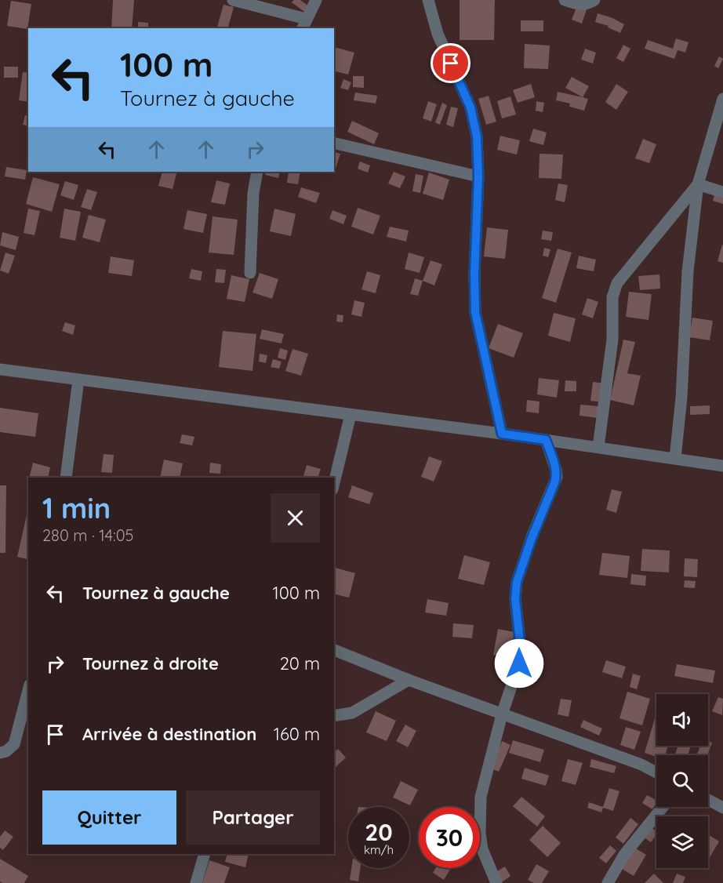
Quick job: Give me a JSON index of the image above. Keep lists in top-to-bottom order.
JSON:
{
  "page": {
    "turn": ["100 m", "Tournez à gauche"],
    "heading": ["1 min", "280 m · 14:05"],
    "list": [
      {
        "name": "Tournez à gauche",
        "value": "100 m"
      },
      {
        "name": "Tournez à droite",
        "value": "20 m"
      },
      {
        "name": "Arrivée à destination",
        "value": "160 m"
      }
    ],
    "buttons": ["Quitter", "Partager"],
    "speed": "20 km/h",
    "limit": "30"
  }
}
